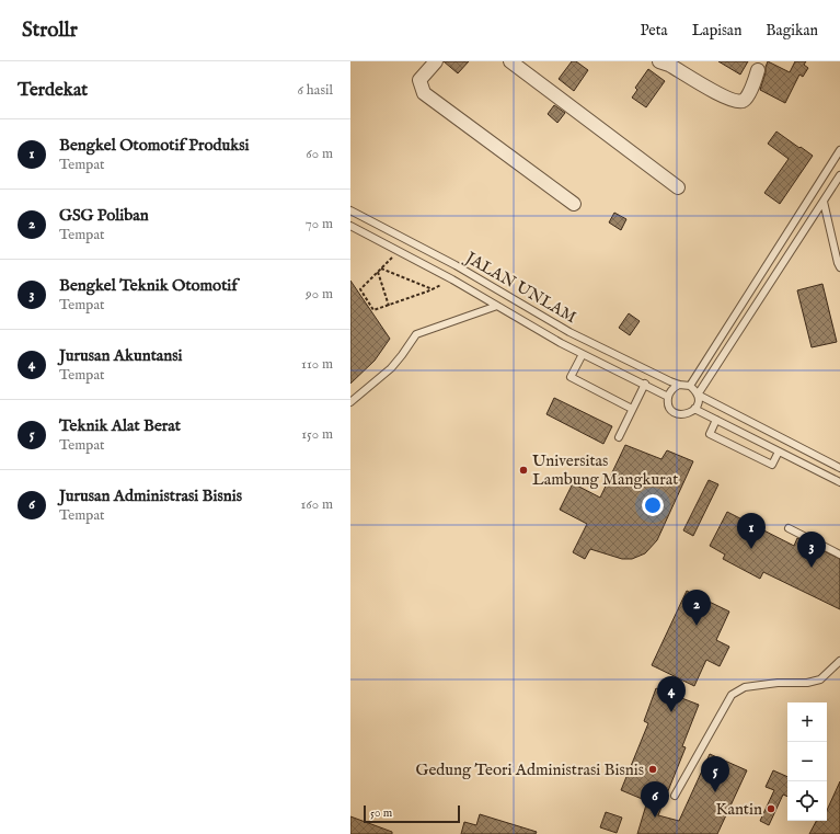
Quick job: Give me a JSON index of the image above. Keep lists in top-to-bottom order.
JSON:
{
  "streets": {
    "lane": ["JALAN UNLAM"]
  },
  "places": ["Universitas Lambung Mangkurat", "Gedung Teori Administrasi Bisnis", "Kantin"],
  "scale_bar": "50 m",
  "page": {
    "header": "Strollr",
    "nav": ["Peta", "Lapisan", "Bagikan"],
    "heading": ["Terdekat", "6 hasil"],
    "list": [
      {
        "mark": "1",
        "name": "Bengkel Otomotif Produksi",
        "note": "Tempat",
        "value": "60 m"
      },
      {
        "mark": "2",
        "name": "GSG Poliban",
        "note": "Tempat",
        "value": "70 m"
      },
      {
        "mark": "3",
        "name": "Bengkel Teknik Otomotif",
        "note": "Tempat",
        "value": "90 m"
      },
      {
        "mark": "4",
        "name": "Jurusan Akuntansi",
        "note": "Tempat",
        "value": "110 m"
      },
      {
        "mark": "5",
        "name": "Teknik Alat Berat",
        "note": "Tempat",
        "value": "150 m"
      },
      {
        "mark": "6",
        "name": "Jurusan Administrasi Bisnis",
        "note": "Tempat",
        "value": "160 m"
      }
    ],
    "pins": [
      "1",
      "3",
      "2",
      "4",
      "5",
      "6"
    ],
    "map_buttons": ["+", "−"],
    "scale": "50 m"
  }
}
